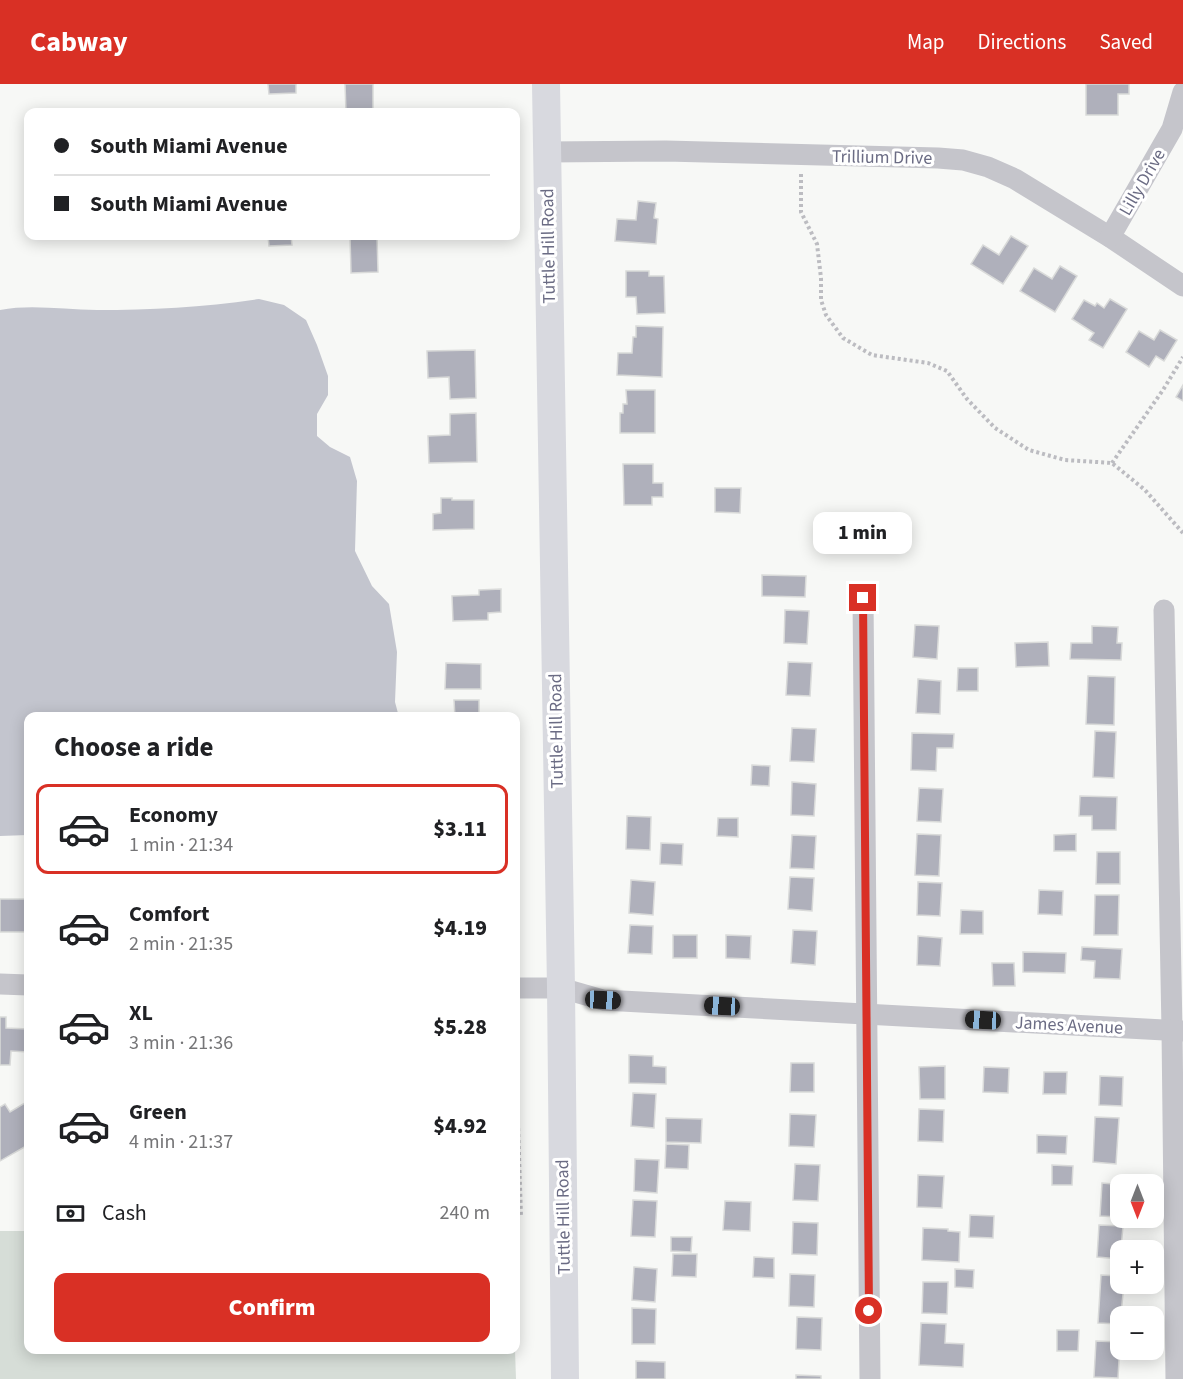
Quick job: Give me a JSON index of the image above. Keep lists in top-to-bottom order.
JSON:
{
  "streets": {
    "main road": ["Tuttle Hill Road"],
    "street": ["Trillium Drive", "Lilly Drive", "James Avenue"]
  },
  "crossings": [
    ["Trillium Drive", "Lilly Drive"],
    ["Trillium Drive", "Tuttle Hill Road"],
    ["Tuttle Hill Road", "James Avenue"]
  ],
  "north": "bottom",
  "page": {
    "header": "Cabway",
    "nav": ["Map", "Directions", "Saved"],
    "banner": ["South Miami Avenue", "South Miami Avenue"],
    "bubble": "1 min",
    "heading": "Choose a ride",
    "list": [
      {
        "name": "Economy",
        "note": "1 min · 21:34",
        "value": "$3.11"
      },
      {
        "name": "Comfort",
        "note": "2 min · 21:35",
        "value": "$4.19"
      },
      {
        "name": "XL",
        "note": "3 min · 21:36",
        "value": "$5.28"
      },
      {
        "name": "Green",
        "note": "4 min · 21:37",
        "value": "$4.92"
      }
    ],
    "map_buttons": ["+", "−"],
    "pay": ["Cash", "240 m"],
    "buttons": "Confirm"
  }
}
